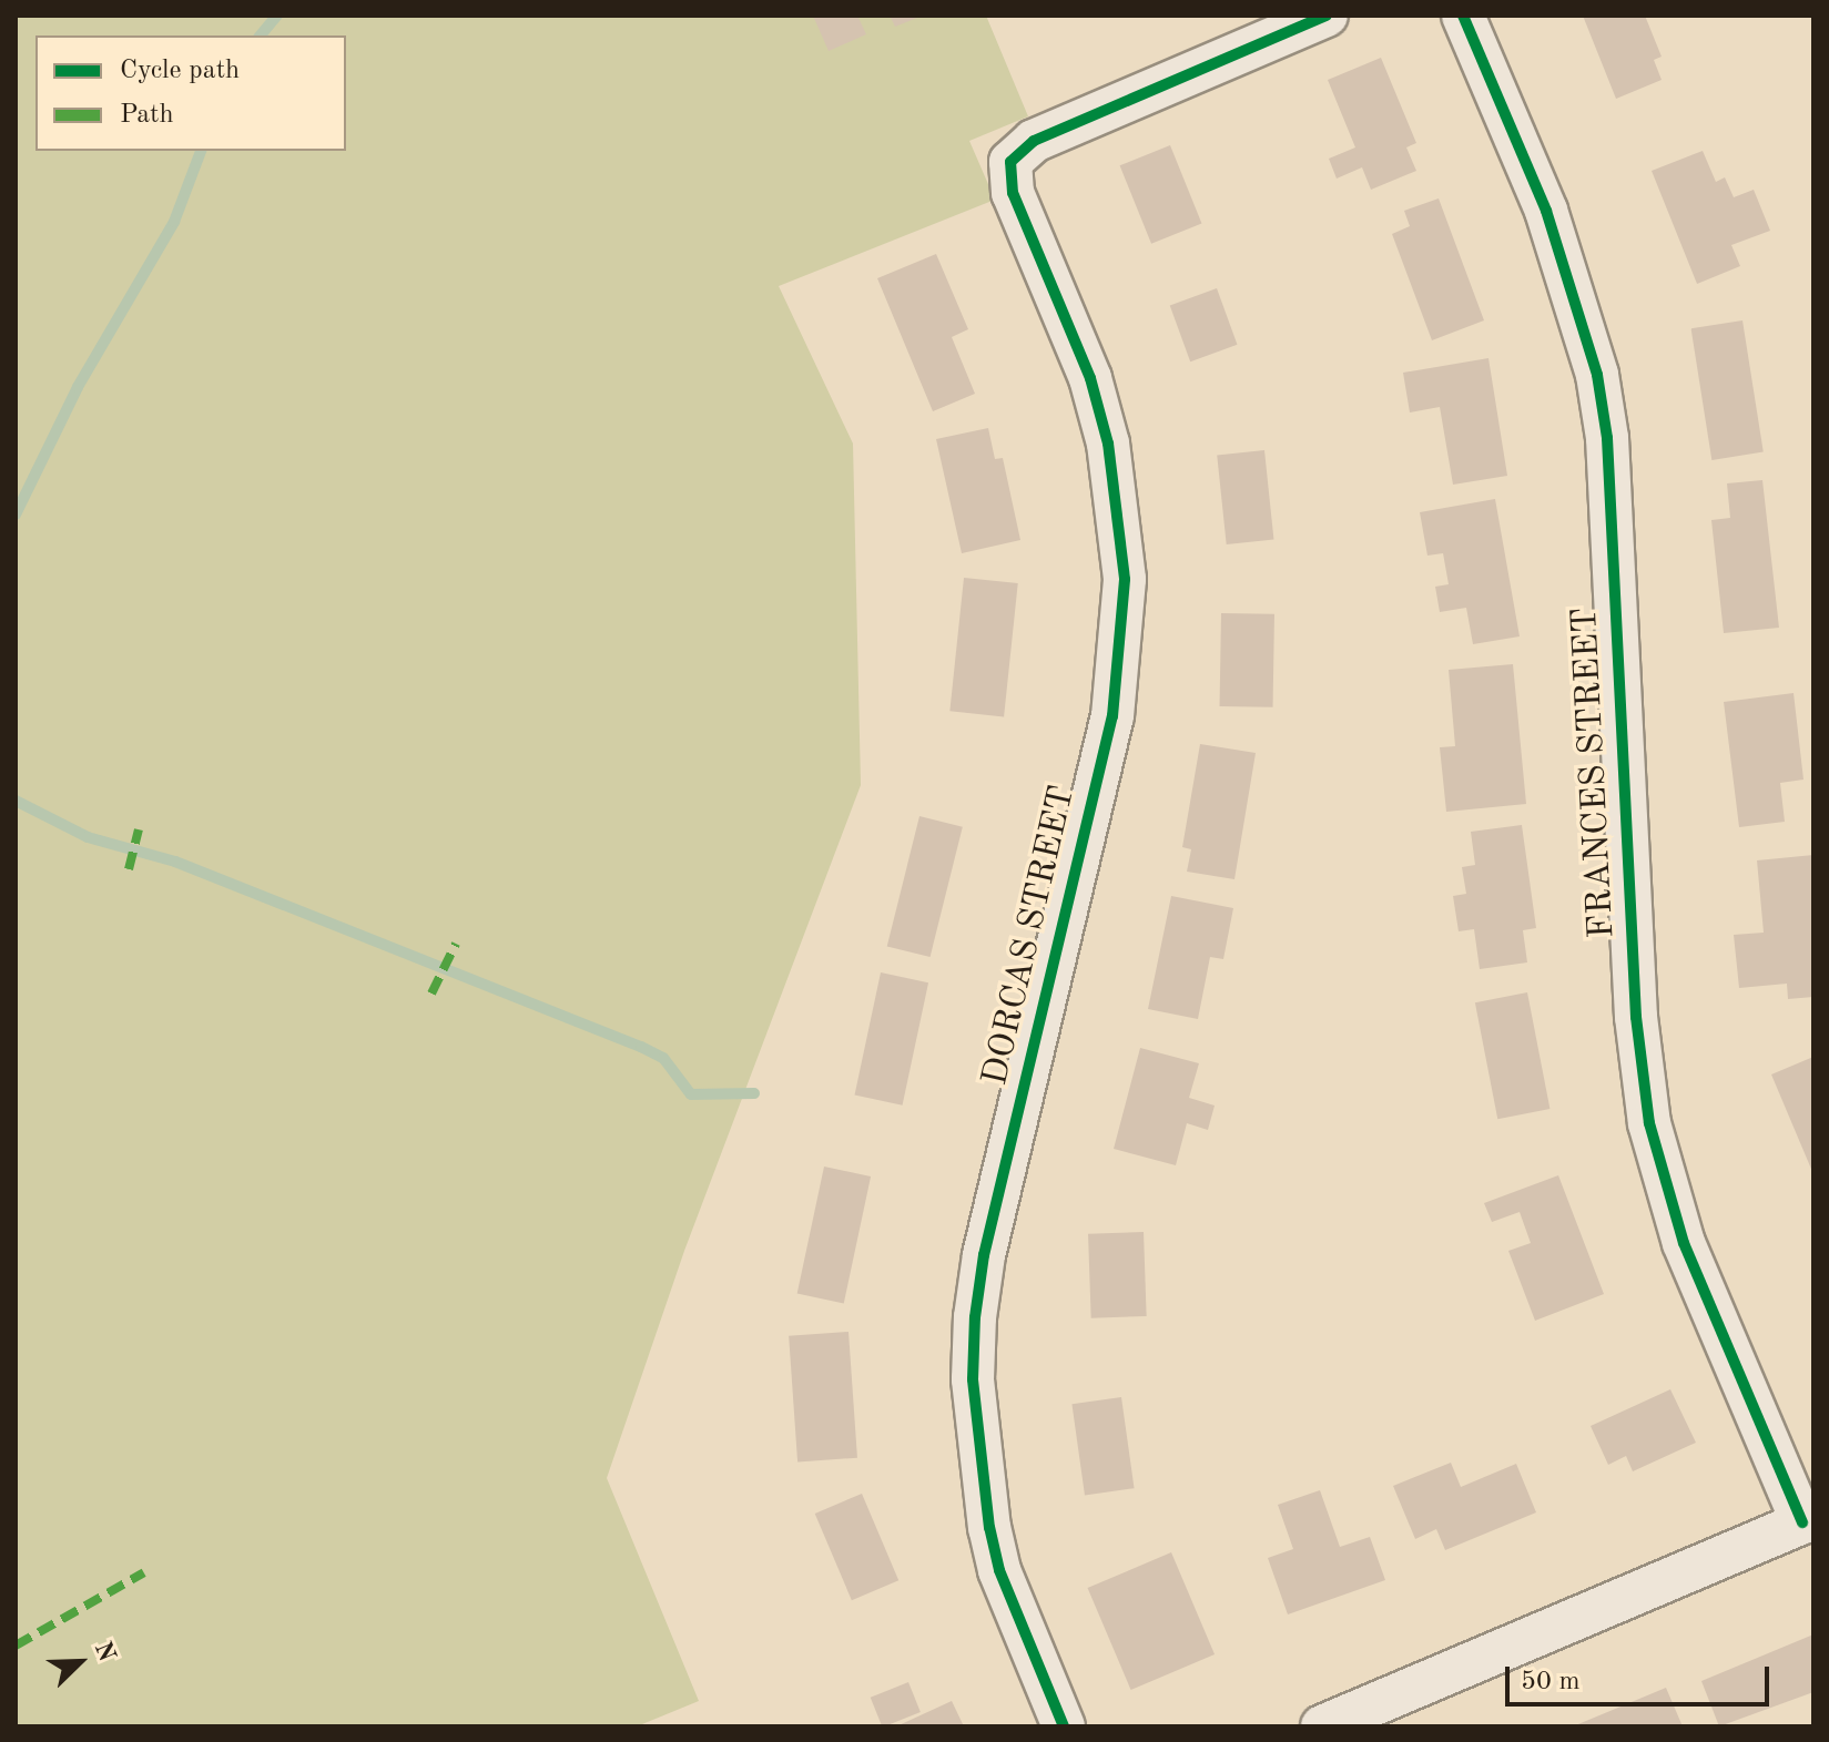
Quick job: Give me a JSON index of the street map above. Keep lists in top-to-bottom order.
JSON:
{
  "streets": {
    "street": ["FRANCES STREET", "DORCAS STREET"]
  },
  "legend": ["Cycle path", "Path"],
  "scale_bar": "50 m",
  "north": "top right"
}
